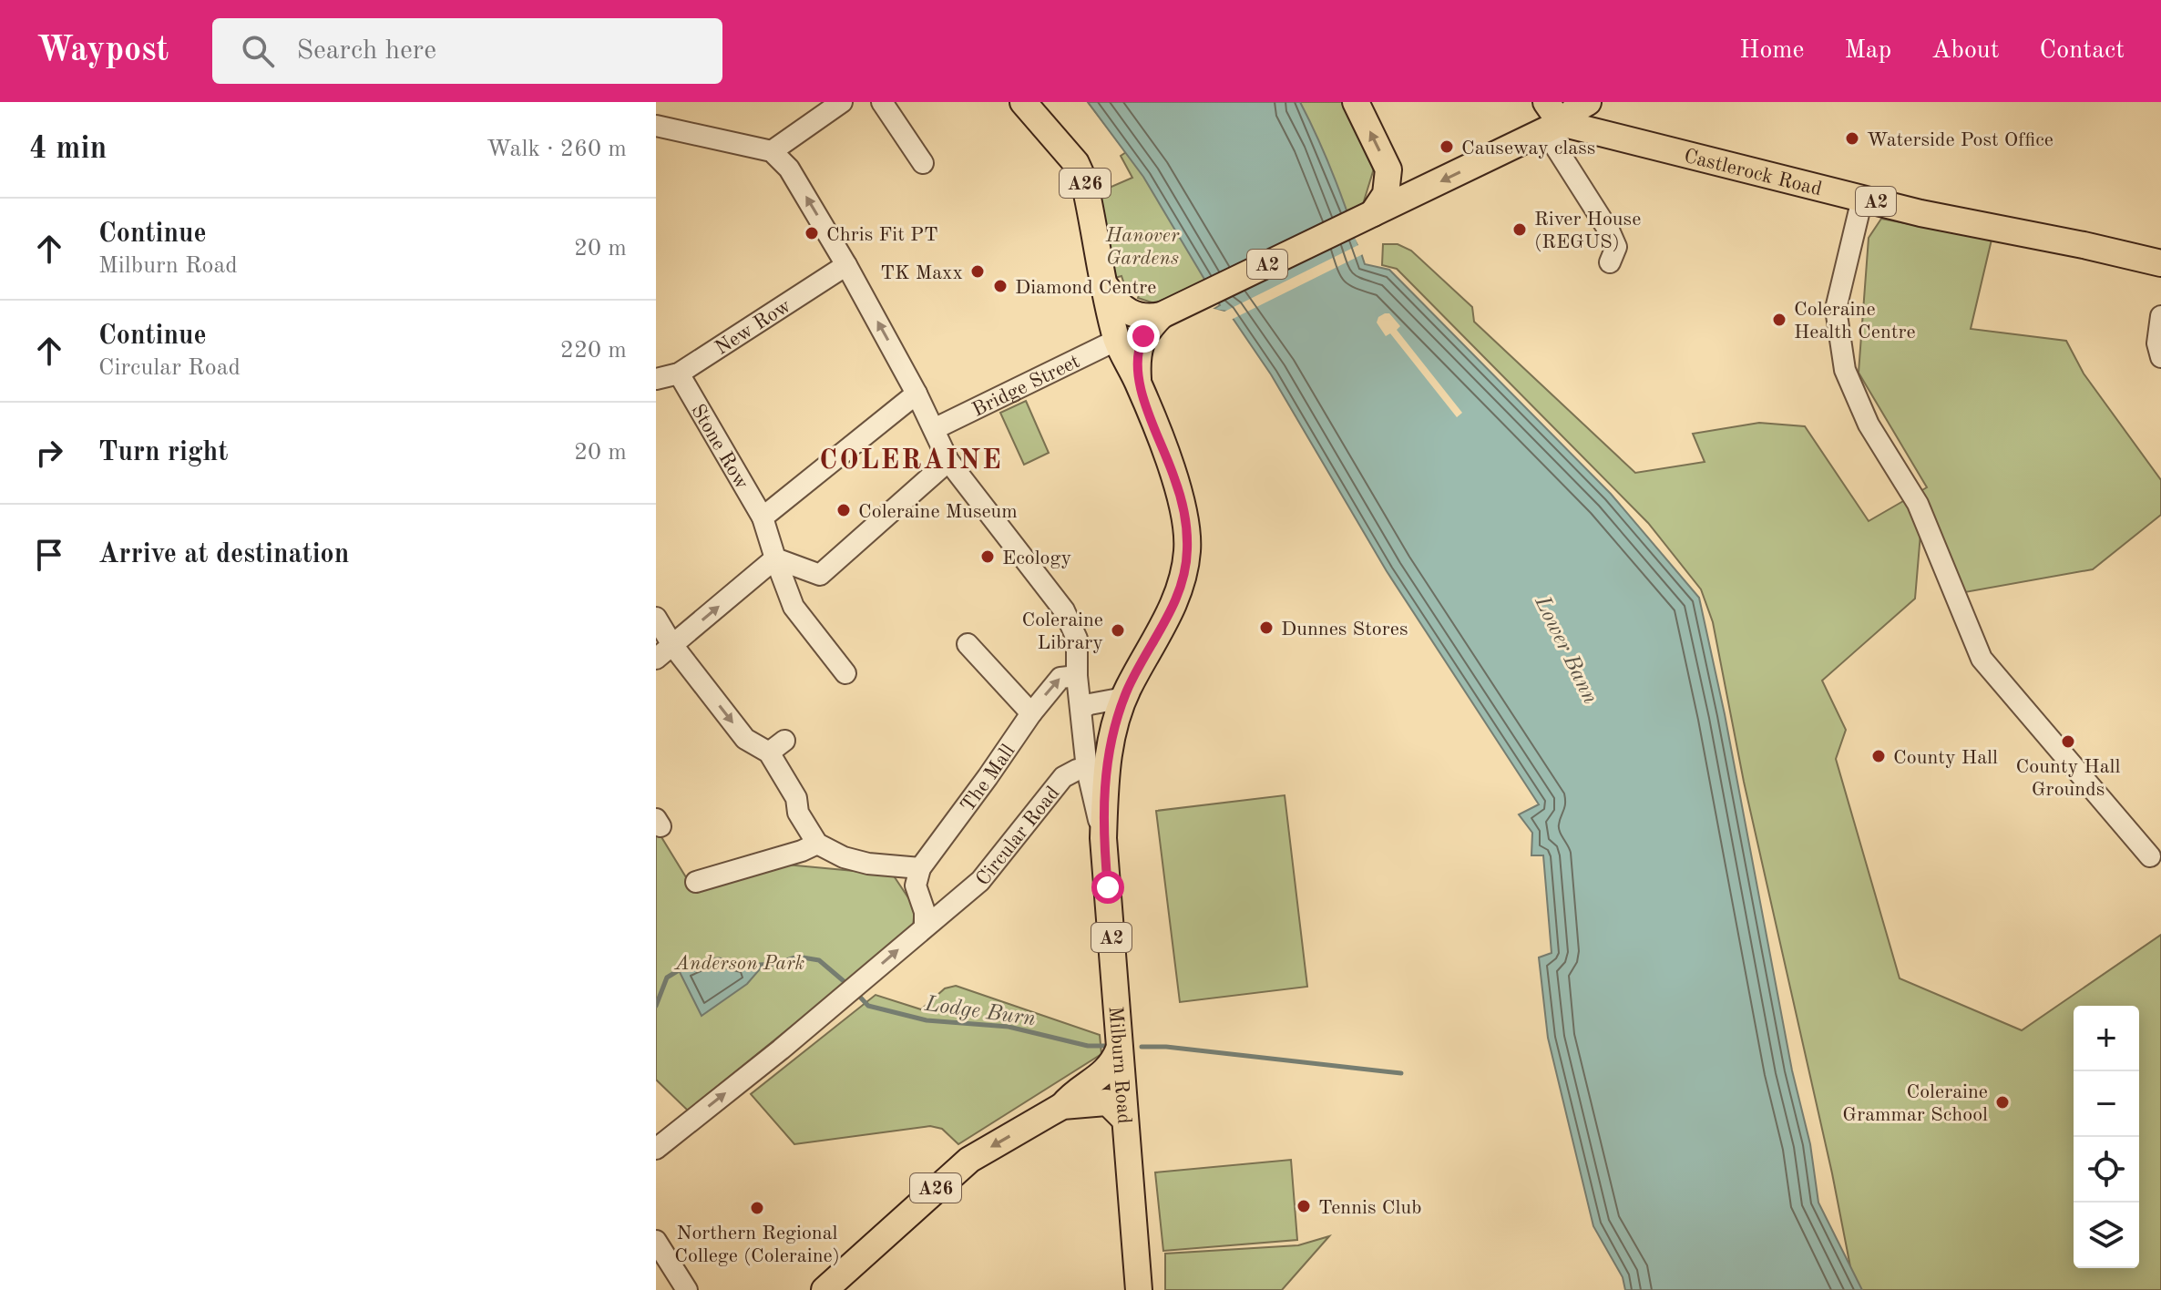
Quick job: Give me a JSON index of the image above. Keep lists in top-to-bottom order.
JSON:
{
  "streets": {
    "main road": [
      "Castlerock Road",
      "A26",
      "A2",
      "Milburn Road"
    ],
    "street": [
      "New Row",
      "Bridge Street",
      "Stone Row",
      "The Mall",
      "Circular Road"
    ]
  },
  "crossings": [
    ["A26", "A2"],
    ["A26", "Bridge Street"],
    ["A26", "Milburn Road"],
    ["A2", "Bridge Street"],
    ["A2", "Circular Road"],
    ["A2", "Milburn Road"],
    ["New Row", "Stone Row"],
    ["Circular Road", "Milburn Road"]
  ],
  "districts": ["COLERAINE"],
  "water": ["Lower Bann", "Lodge Burn"],
  "parks": ["Hanover Gardens", "Anderson Park"],
  "places": [
    "Waterside Post Office",
    "Causeway class",
    "River House (REGUS)",
    "Chris Fit PT",
    "TK Maxx",
    "Diamond Centre",
    "Coleraine Health Centre",
    "Coleraine Museum",
    "Ecology",
    "Dunnes Stores",
    "Coleraine Library",
    "County Hall Grounds",
    "County Hall",
    "Coleraine Grammar School",
    "Tennis Club",
    "Northern Regional College (Coleraine)"
  ],
  "page": {
    "header": "Waypost",
    "search": "Search here",
    "nav": [
      "Home",
      "Map",
      "About",
      "Contact"
    ],
    "heading": ["4 min", "Walk · 260 m"],
    "list": [
      ["Continue", "Milburn Road", "20 m"],
      ["Continue", "Circular Road", "220 m"],
      ["Turn right", "20 m"],
      "Arrive at destination"
    ],
    "map_buttons": ["+", "−"]
  }
}
